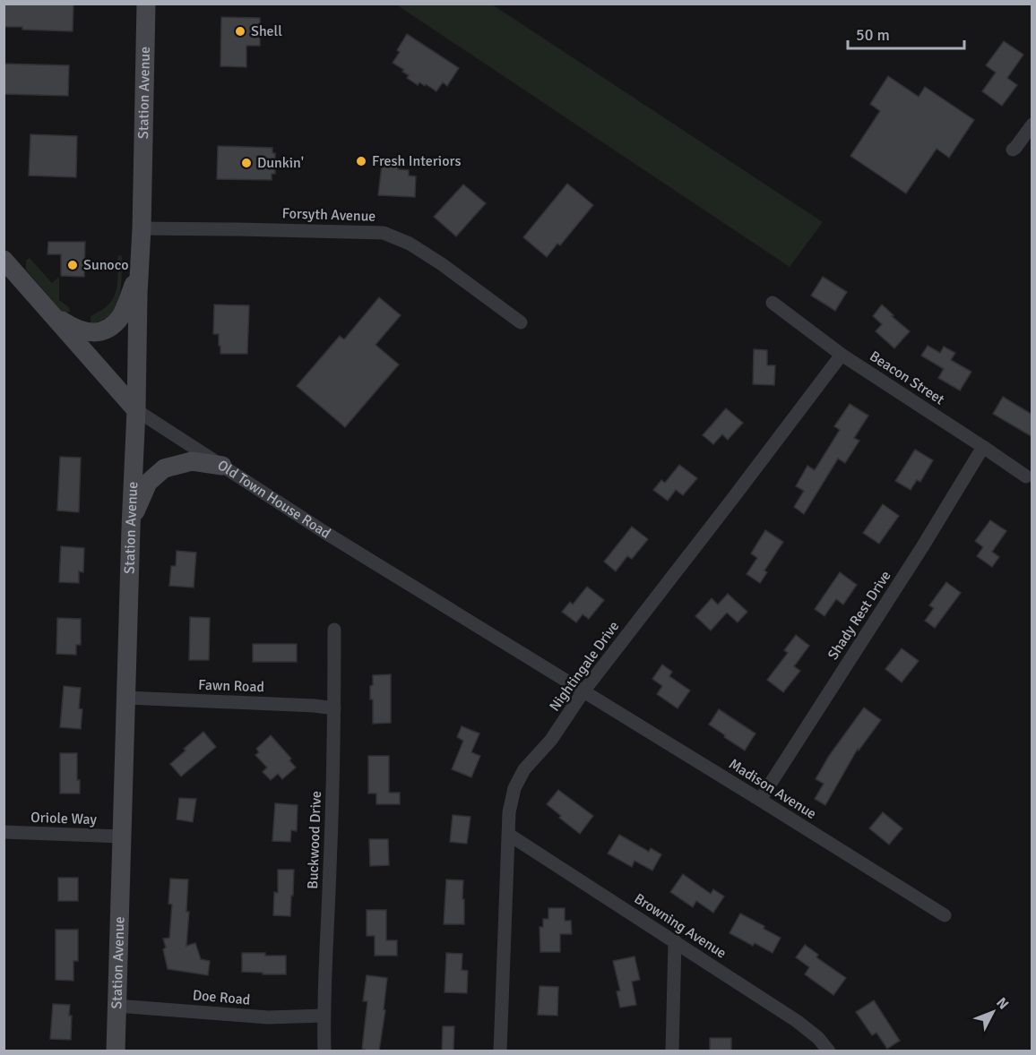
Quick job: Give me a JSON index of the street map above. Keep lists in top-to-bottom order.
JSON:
{
  "streets": {
    "main road": ["Station Avenue", "Old Town House Road"],
    "street": [
      "Forsyth Avenue",
      "Beacon Street",
      "Shady Rest Drive",
      "Nightingale Drive",
      "Fawn Road",
      "Madison Avenue",
      "Oriole Way",
      "Buckwood Drive",
      "Browning Avenue",
      "Doe Road"
    ]
  },
  "crossings": [
    ["Station Avenue", "Forsyth Avenue"],
    ["Station Avenue", "Old Town House Road"],
    ["Station Avenue", "Fawn Road"],
    ["Station Avenue", "Oriole Way"],
    ["Station Avenue", "Doe Road"],
    ["Beacon Street", "Shady Rest Drive"],
    ["Beacon Street", "Nightingale Drive"],
    ["Old Town House Road", "Nightingale Drive"],
    ["Old Town House Road", "Madison Avenue"],
    ["Shady Rest Drive", "Madison Avenue"],
    ["Nightingale Drive", "Madison Avenue"],
    ["Nightingale Drive", "Browning Avenue"],
    ["Fawn Road", "Buckwood Drive"],
    ["Buckwood Drive", "Doe Road"]
  ],
  "places": [
    "Shell",
    "Fresh Interiors",
    "Dunkin'",
    "Sunoco"
  ],
  "scale_bar": "50 m",
  "north": "top right"
}
